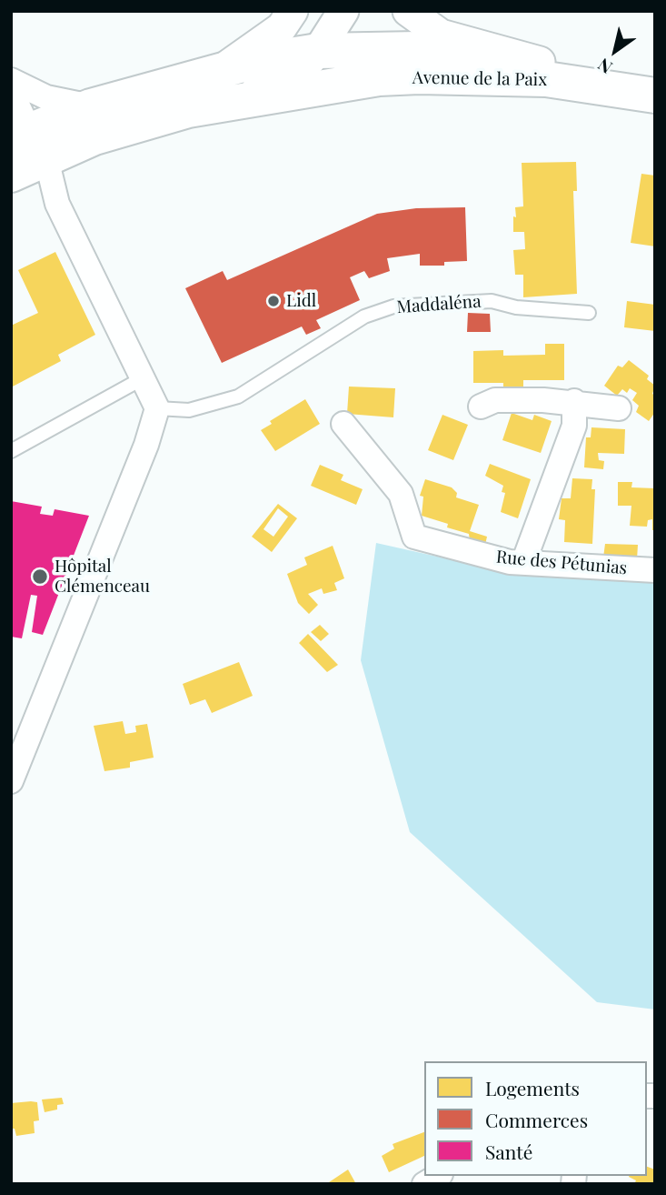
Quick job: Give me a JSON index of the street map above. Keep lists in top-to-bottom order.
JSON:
{
  "streets": {
    "main road": ["Avenue de la Paix"],
    "street": ["Rue des Pétunias"],
    "lane": ["Maddaléna"]
  },
  "places": ["Lidl", "Hôpital Clémenceau"],
  "legend": ["Logements", "Commerces", "Santé"],
  "north": "bottom left"
}
